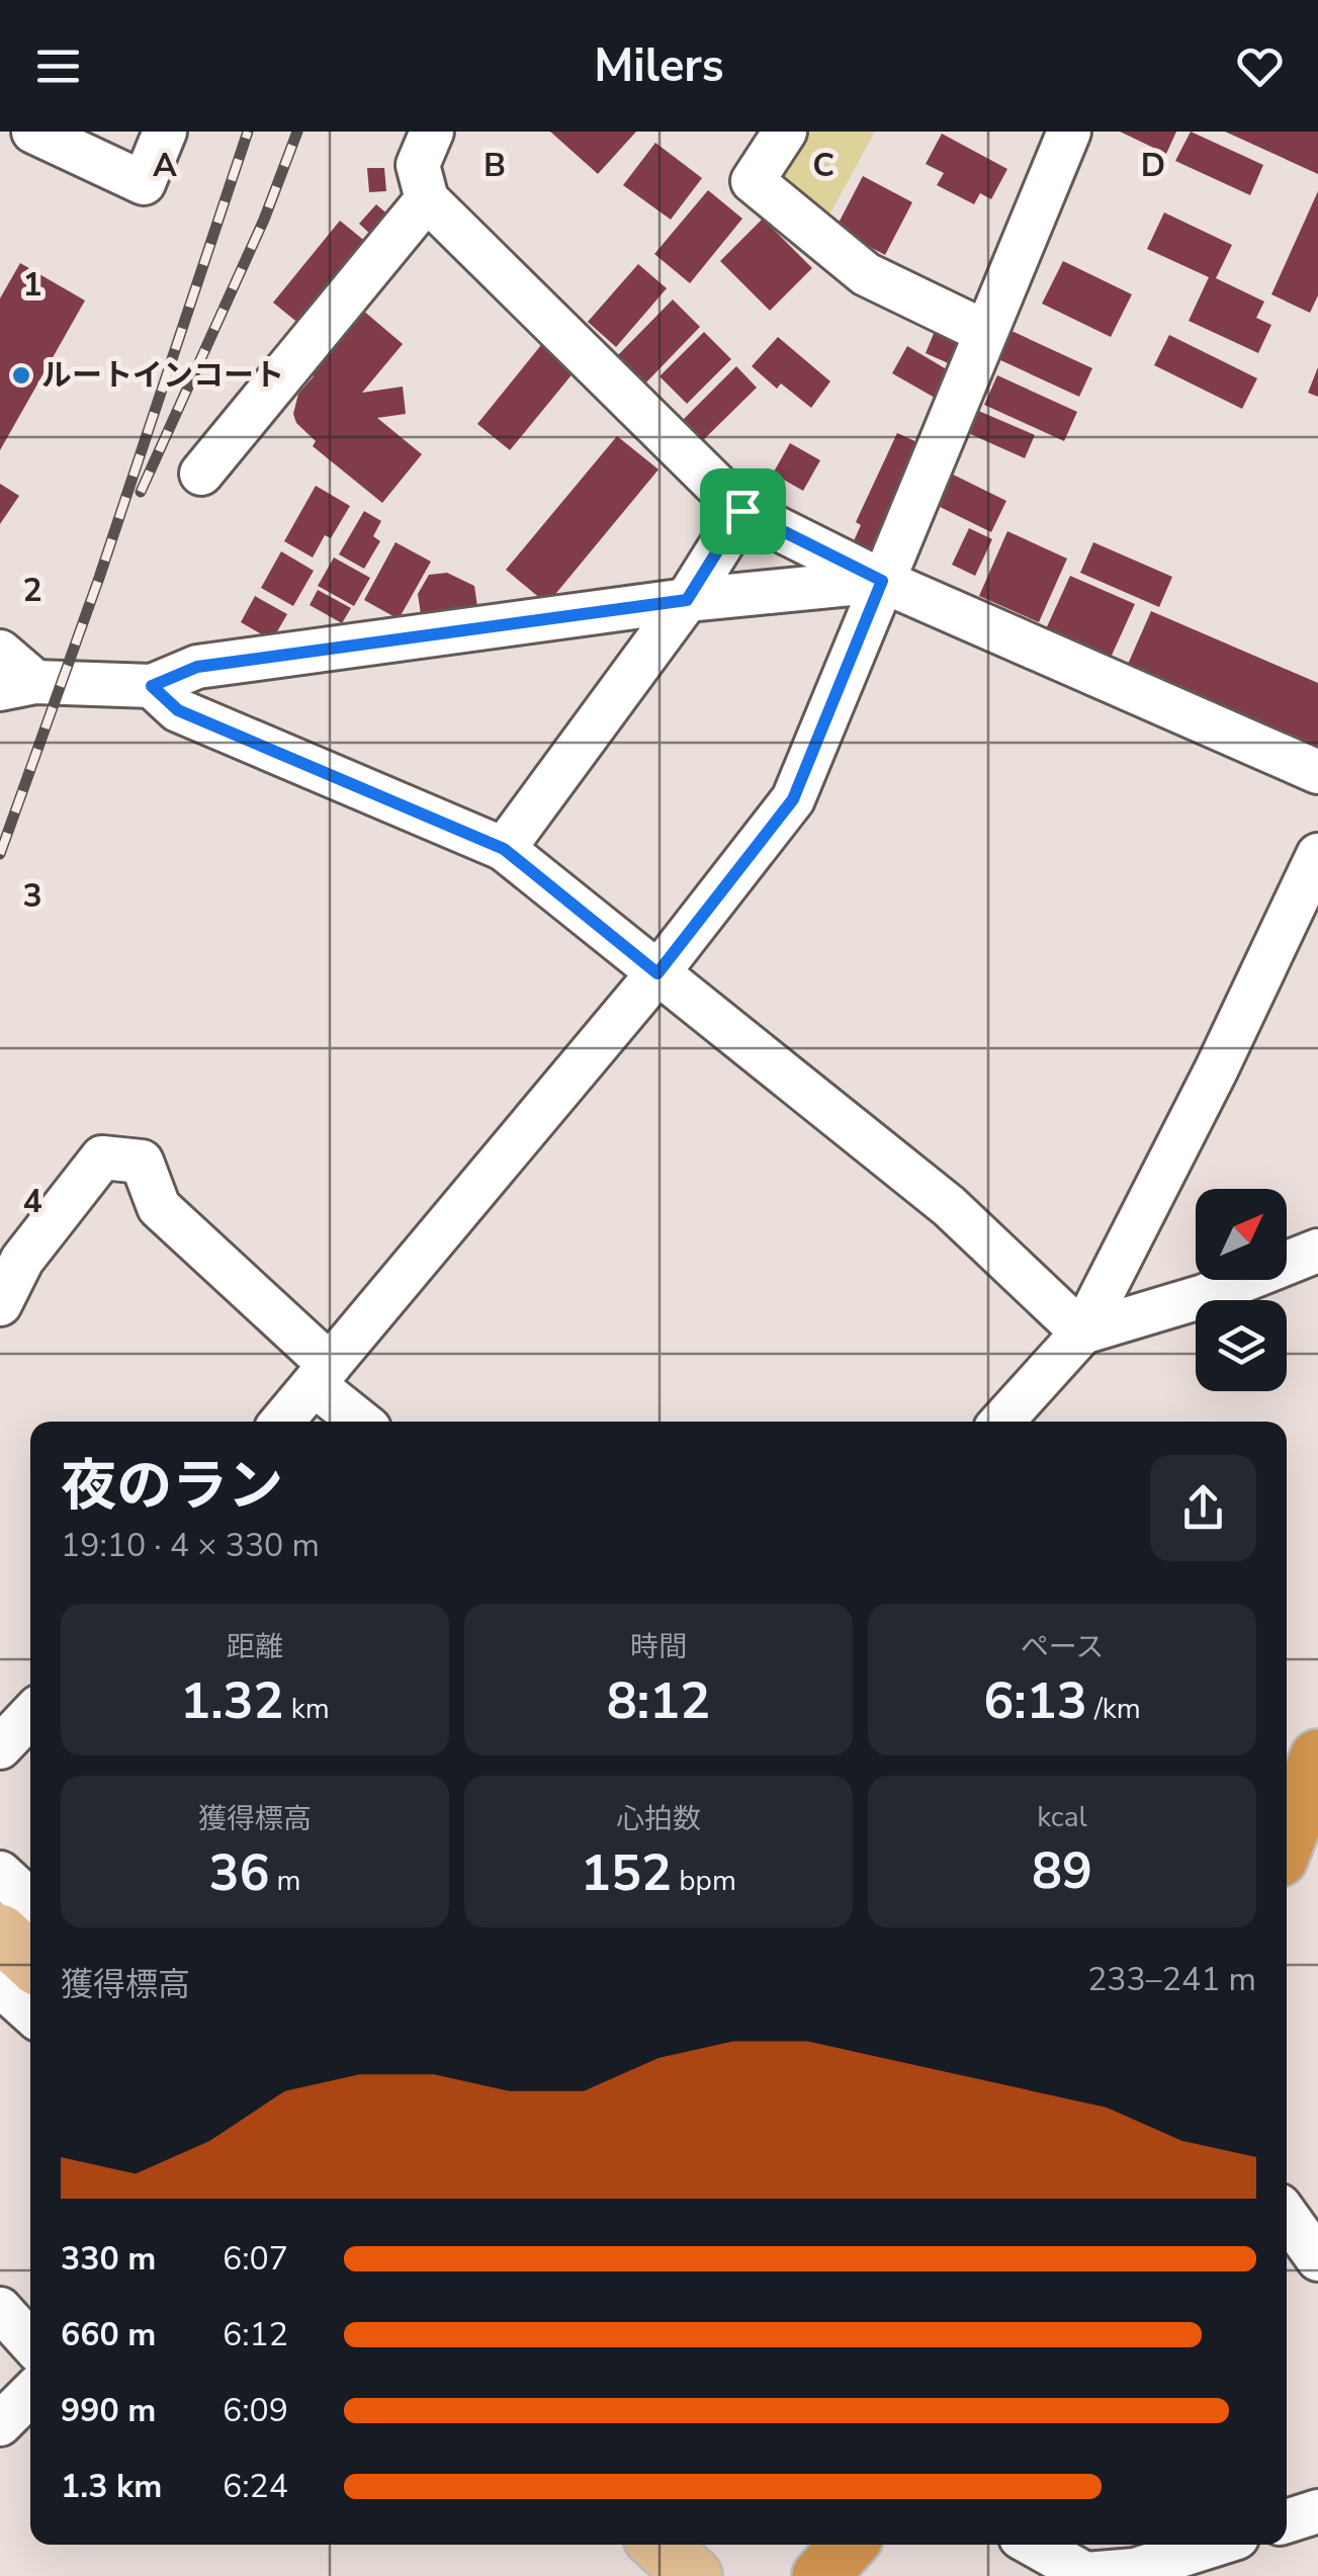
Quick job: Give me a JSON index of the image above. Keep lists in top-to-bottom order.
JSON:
{
  "places": ["ルートインコート"],
  "north": "top right",
  "page": {
    "header": "Milers",
    "heading": ["夜のラン", "19:10 · 4 × 330 m"],
    "stats": [
      ["距離", "1.32 km"],
      ["時間", "8:12"],
      ["ペース", "6:13 /km"],
      ["獲得標高", "36 m"],
      ["心拍数", "152 bpm"],
      ["kcal", "89"]
    ],
    "chart": ["獲得標高", "233–241 m"],
    "list": [
      {
        "name": "330 m",
        "note": "6:07"
      },
      {
        "name": "660 m",
        "note": "6:12"
      },
      {
        "name": "990 m",
        "note": "6:09"
      },
      {
        "name": "1.3 km",
        "note": "6:24"
      }
    ]
  },
  "grid": {
    "columns": [
      "A",
      "B",
      "C",
      "D"
    ],
    "rows": [
      "1",
      "2",
      "3",
      "4"
    ]
  }
}
